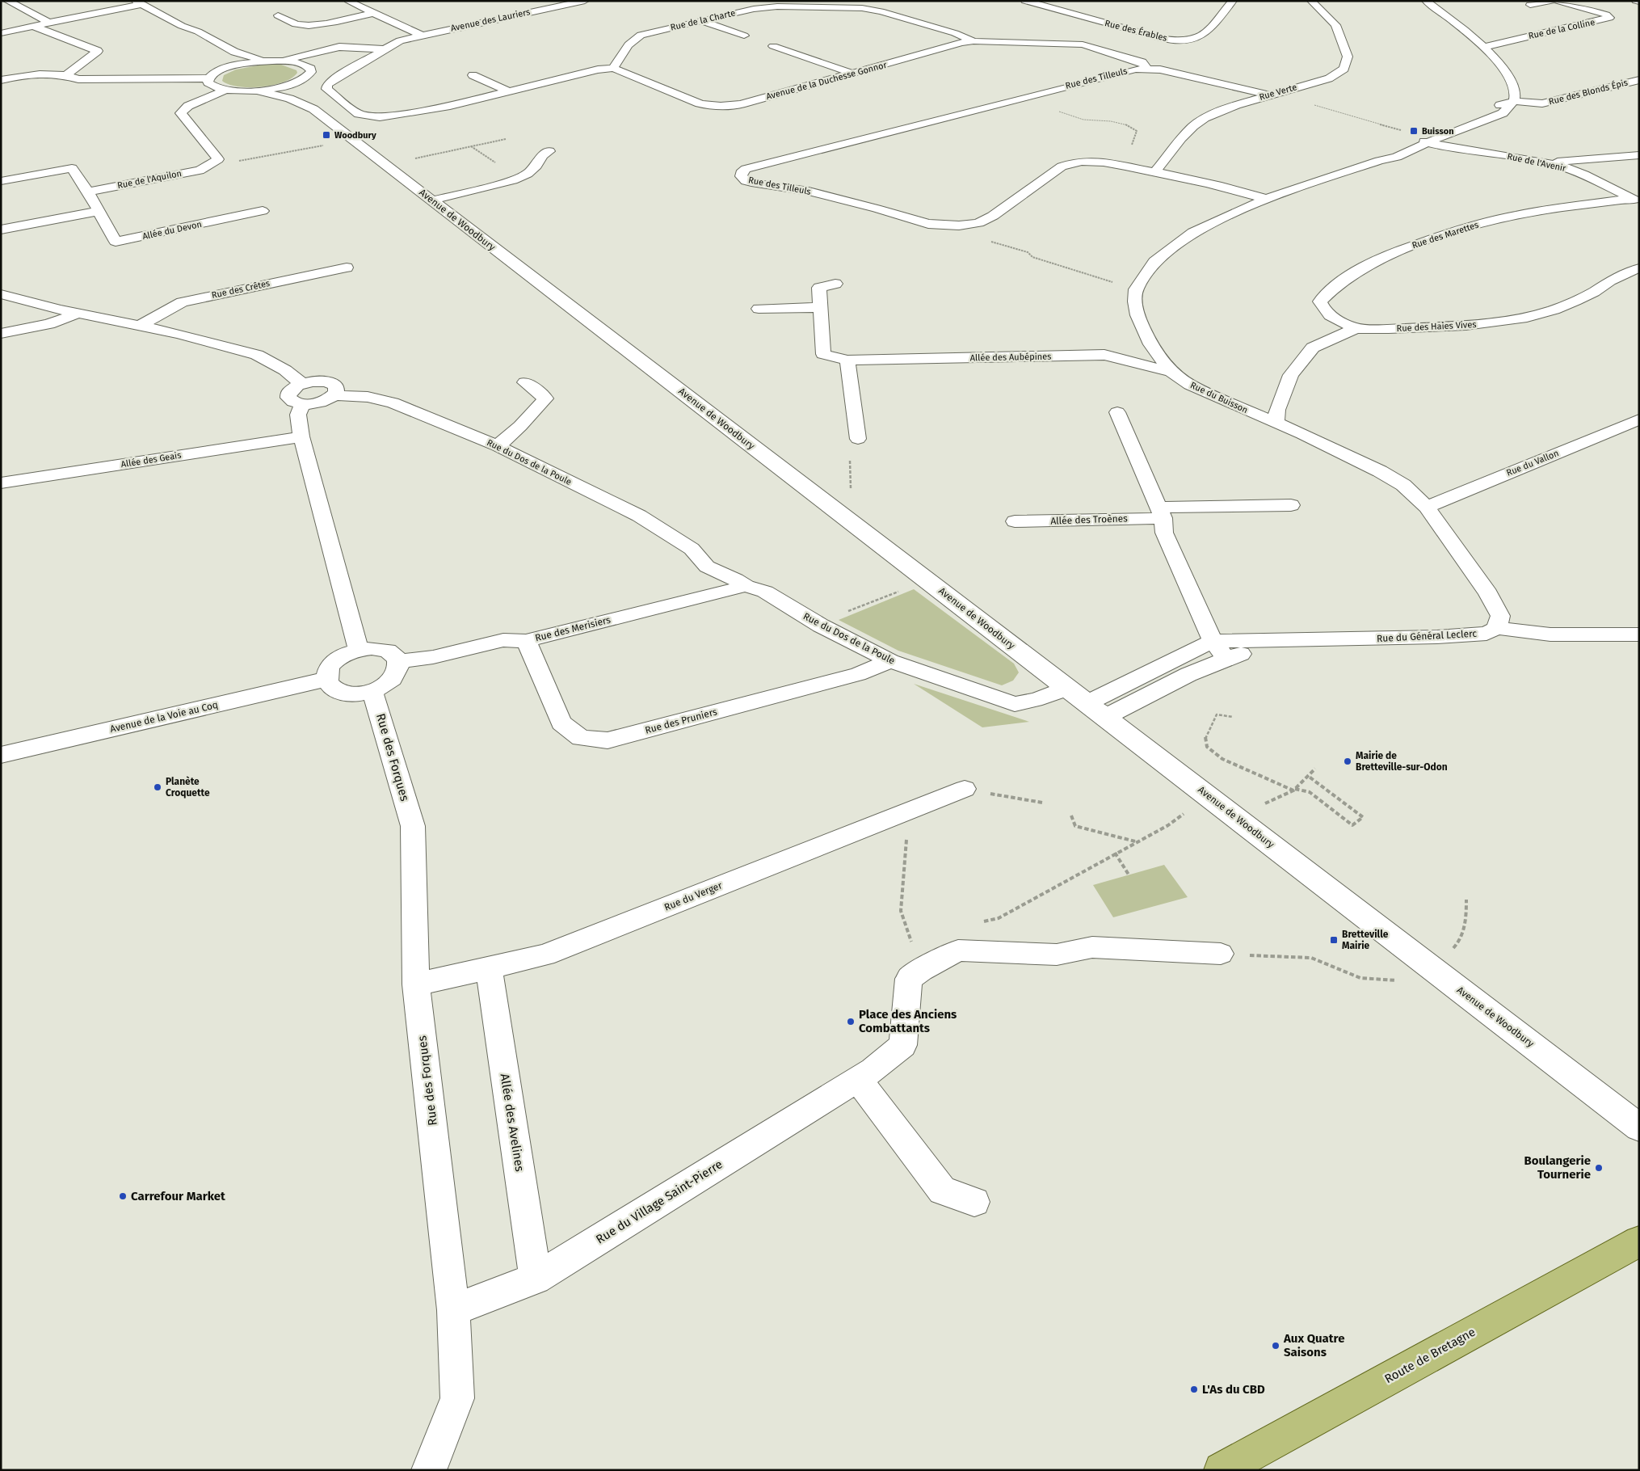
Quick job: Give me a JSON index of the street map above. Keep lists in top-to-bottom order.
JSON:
{
  "streets": {
    "main road": ["Route de Bretagne"],
    "street": [
      "Avenue des Lauriers",
      "Rue de la Charte",
      "Rue de la Colline",
      "Rue des Érables",
      "Rue des Tilleuls",
      "Avenue de la Duchesse Gonnor",
      "Rue Verte",
      "Rue des Blonds Épis",
      "Rue de l'Avenir",
      "Rue de l'Aquilon",
      "Avenue de Woodbury",
      "Allée du Devon",
      "Rue des Marettes",
      "Rue des Crêtes",
      "Rue des Haies Vives",
      "Allée des Aubépines",
      "Rue du Buisson",
      "Allée des Geais",
      "Rue du Dos de la Poule",
      "Rue du Vallon",
      "Allée des Troènes",
      "Rue des Merisiers",
      "Rue du Général Leclerc",
      "Avenue de la Voie au Coq",
      "Rue des Pruniers",
      "Rue des Forques",
      "Rue du Verger",
      "Allée des Avelines",
      "Rue du Village Saint-Pierre"
    ]
  },
  "crossings": [
    ["Rue de la Charte", "Avenue de la Duchesse Gonnor"],
    ["Rue des Tilleuls", "Avenue de la Duchesse Gonnor"],
    ["Rue des Tilleuls", "Rue Verte"],
    ["Rue de l'Avenir", "Rue des Marettes"],
    ["Rue de l'Aquilon", "Avenue de Woodbury"],
    ["Avenue de Woodbury", "Rue du Dos de la Poule"],
    ["Avenue de Woodbury", "Rue du Général Leclerc"],
    ["Rue des Marettes", "Rue des Haies Vives"],
    ["Rue des Haies Vives", "Rue du Buisson"],
    ["Allée des Aubépines", "Rue du Buisson"],
    ["Rue du Buisson", "Rue du Vallon"],
    ["Rue du Buisson", "Rue du Général Leclerc"],
    ["Rue du Dos de la Poule", "Rue des Merisiers"],
    ["Rue du Dos de la Poule", "Rue des Pruniers"],
    ["Rue des Merisiers", "Avenue de la Voie au Coq"],
    ["Rue des Merisiers", "Rue des Pruniers"],
    ["Rue des Merisiers", "Rue des Forques"],
    ["Avenue de la Voie au Coq", "Rue des Forques"],
    ["Rue des Forques", "Rue du Verger"],
    ["Rue des Forques", "Rue du Village Saint-Pierre"],
    ["Rue du Verger", "Allée des Avelines"],
    ["Allée des Avelines", "Rue du Village Saint-Pierre"]
  ],
  "places": {
    "transit": ["Buisson", "Woodbury", "Bretteville Mairie"],
    "other": [
      "Mairie de Bretteville-sur-Odon",
      "Planète Croquette",
      "Place des Anciens Combattants",
      "Boulangerie Tournerie",
      "Carrefour Market",
      "Aux Quatre Saisons",
      "L'As du CBD"
    ]
  }
}
